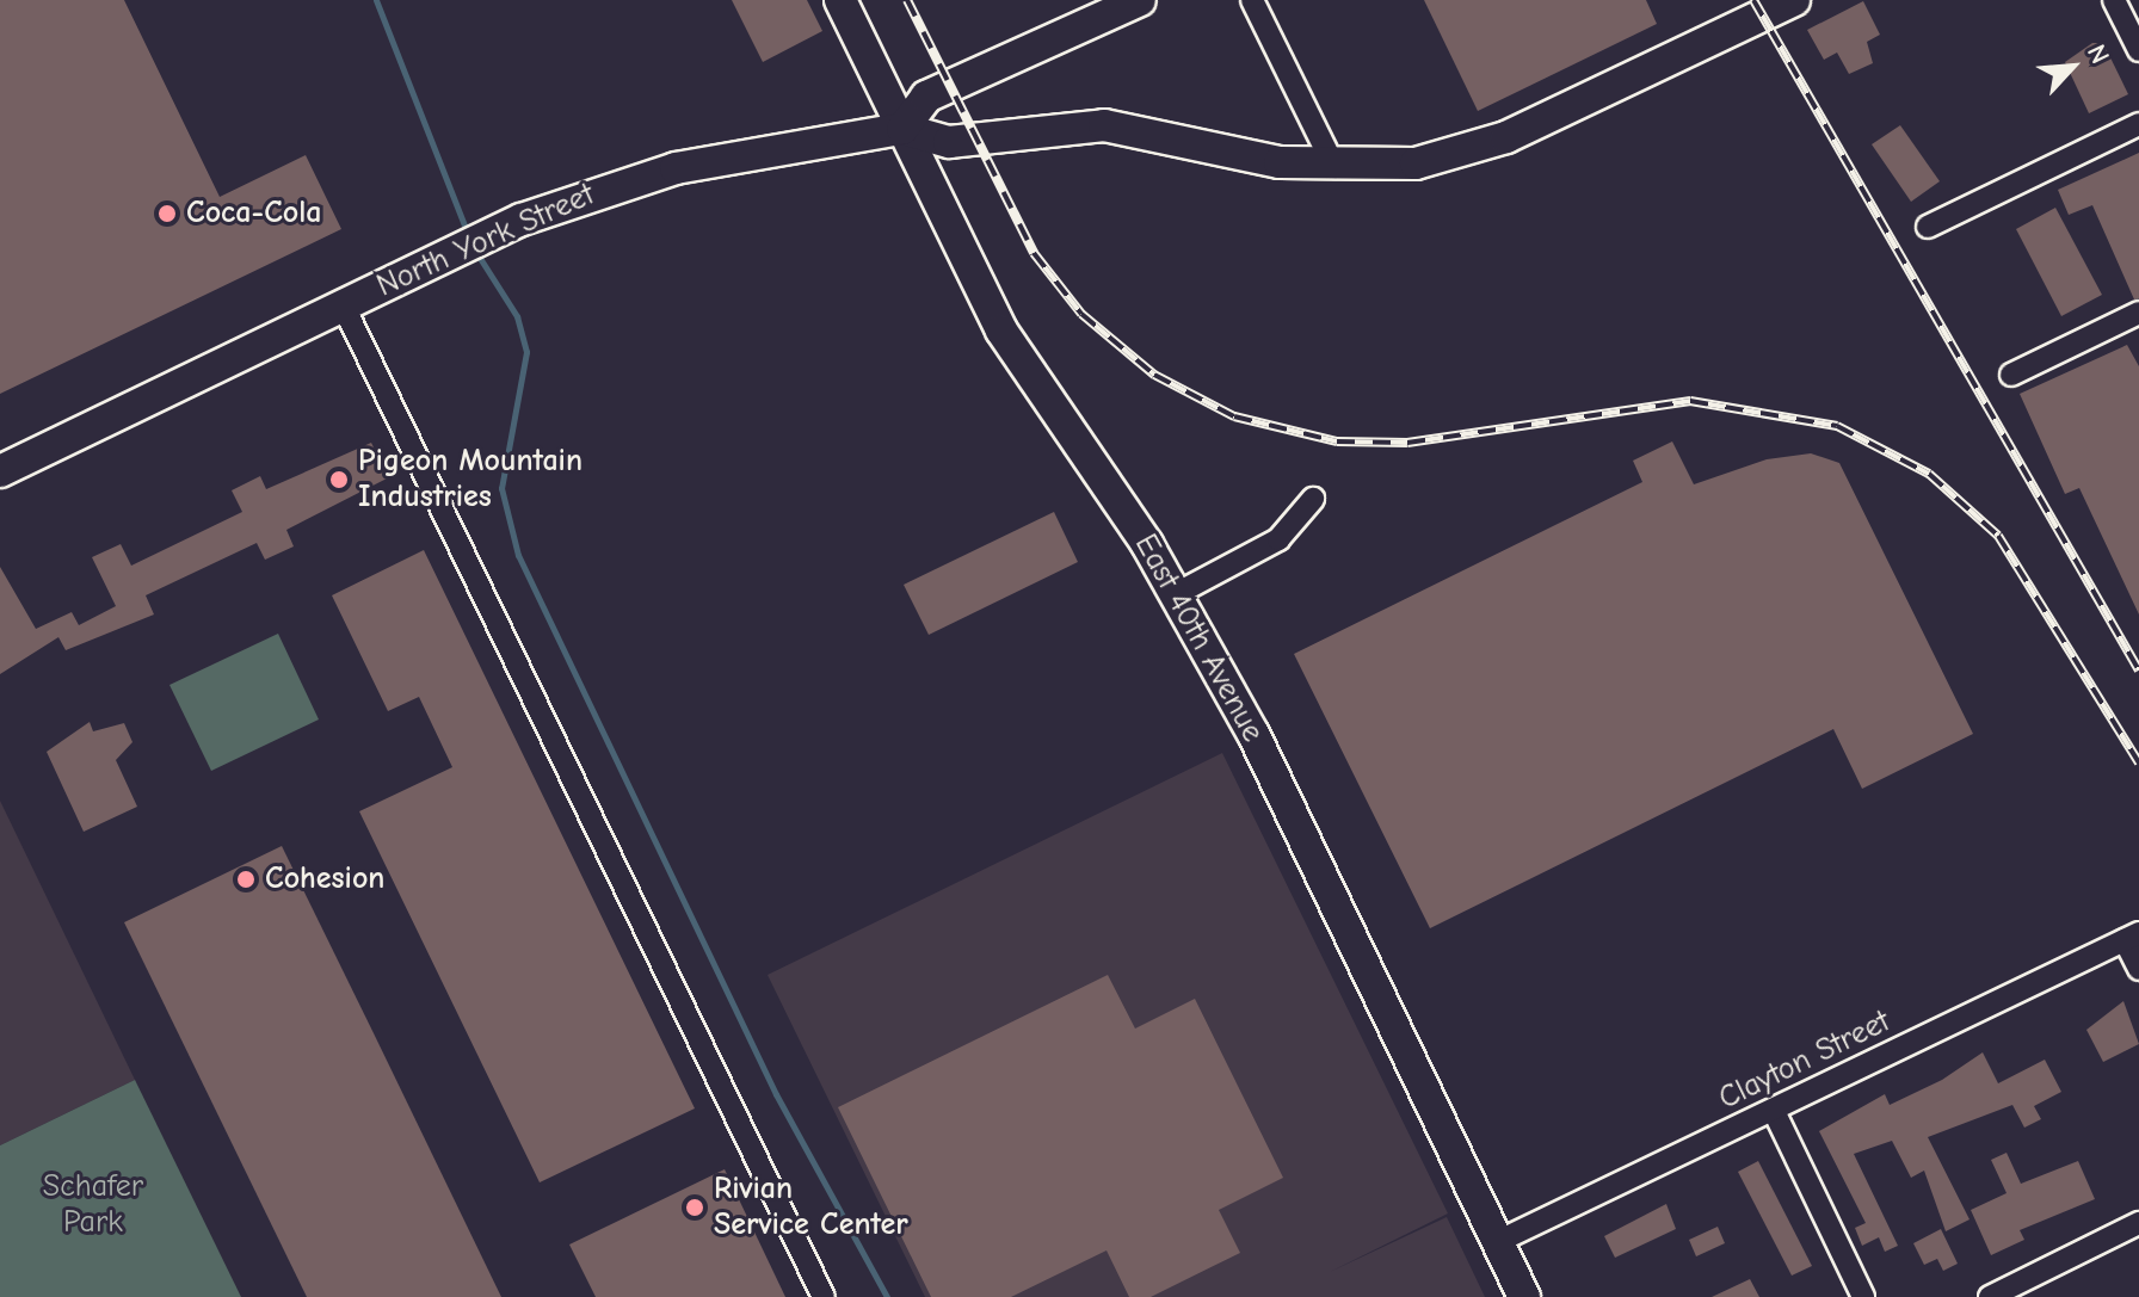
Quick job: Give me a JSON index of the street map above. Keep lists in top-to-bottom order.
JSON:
{
  "streets": {
    "main road": ["North York Street", "East 40th Avenue"],
    "street": ["Clayton Street"]
  },
  "crossings": [
    ["North York Street", "East 40th Avenue"],
    ["East 40th Avenue", "Clayton Street"]
  ],
  "parks": ["Schafer Park"],
  "places": [
    "Coca-Cola",
    "Pigeon Mountain Industries",
    "Cohesion",
    "Rivian Service Center"
  ],
  "north": "top right"
}
